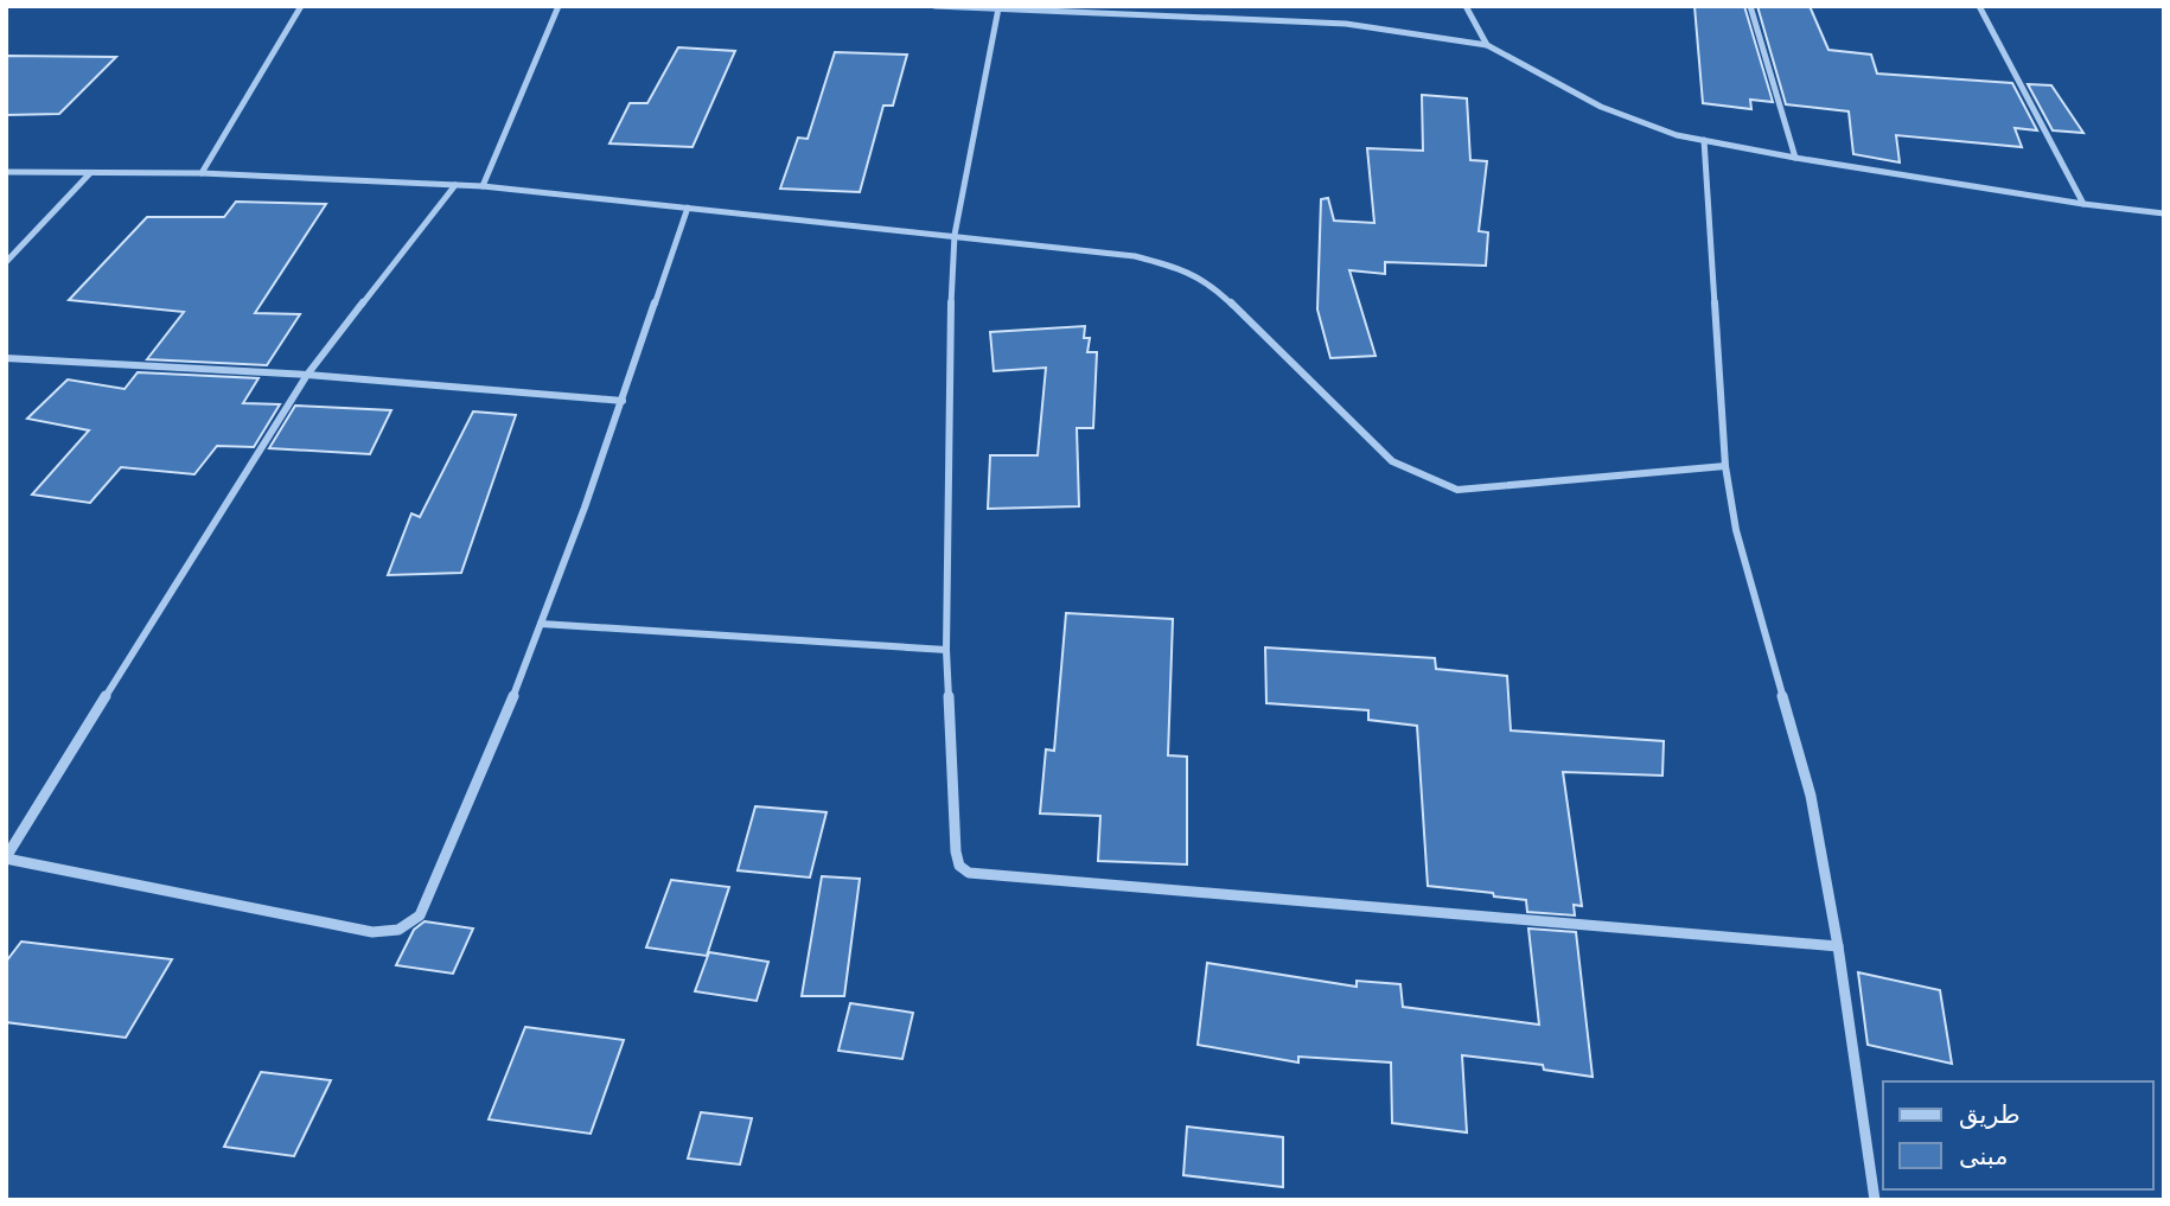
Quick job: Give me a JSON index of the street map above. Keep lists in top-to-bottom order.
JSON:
{
  "legend": ["طريق", "مبنى"]
}
